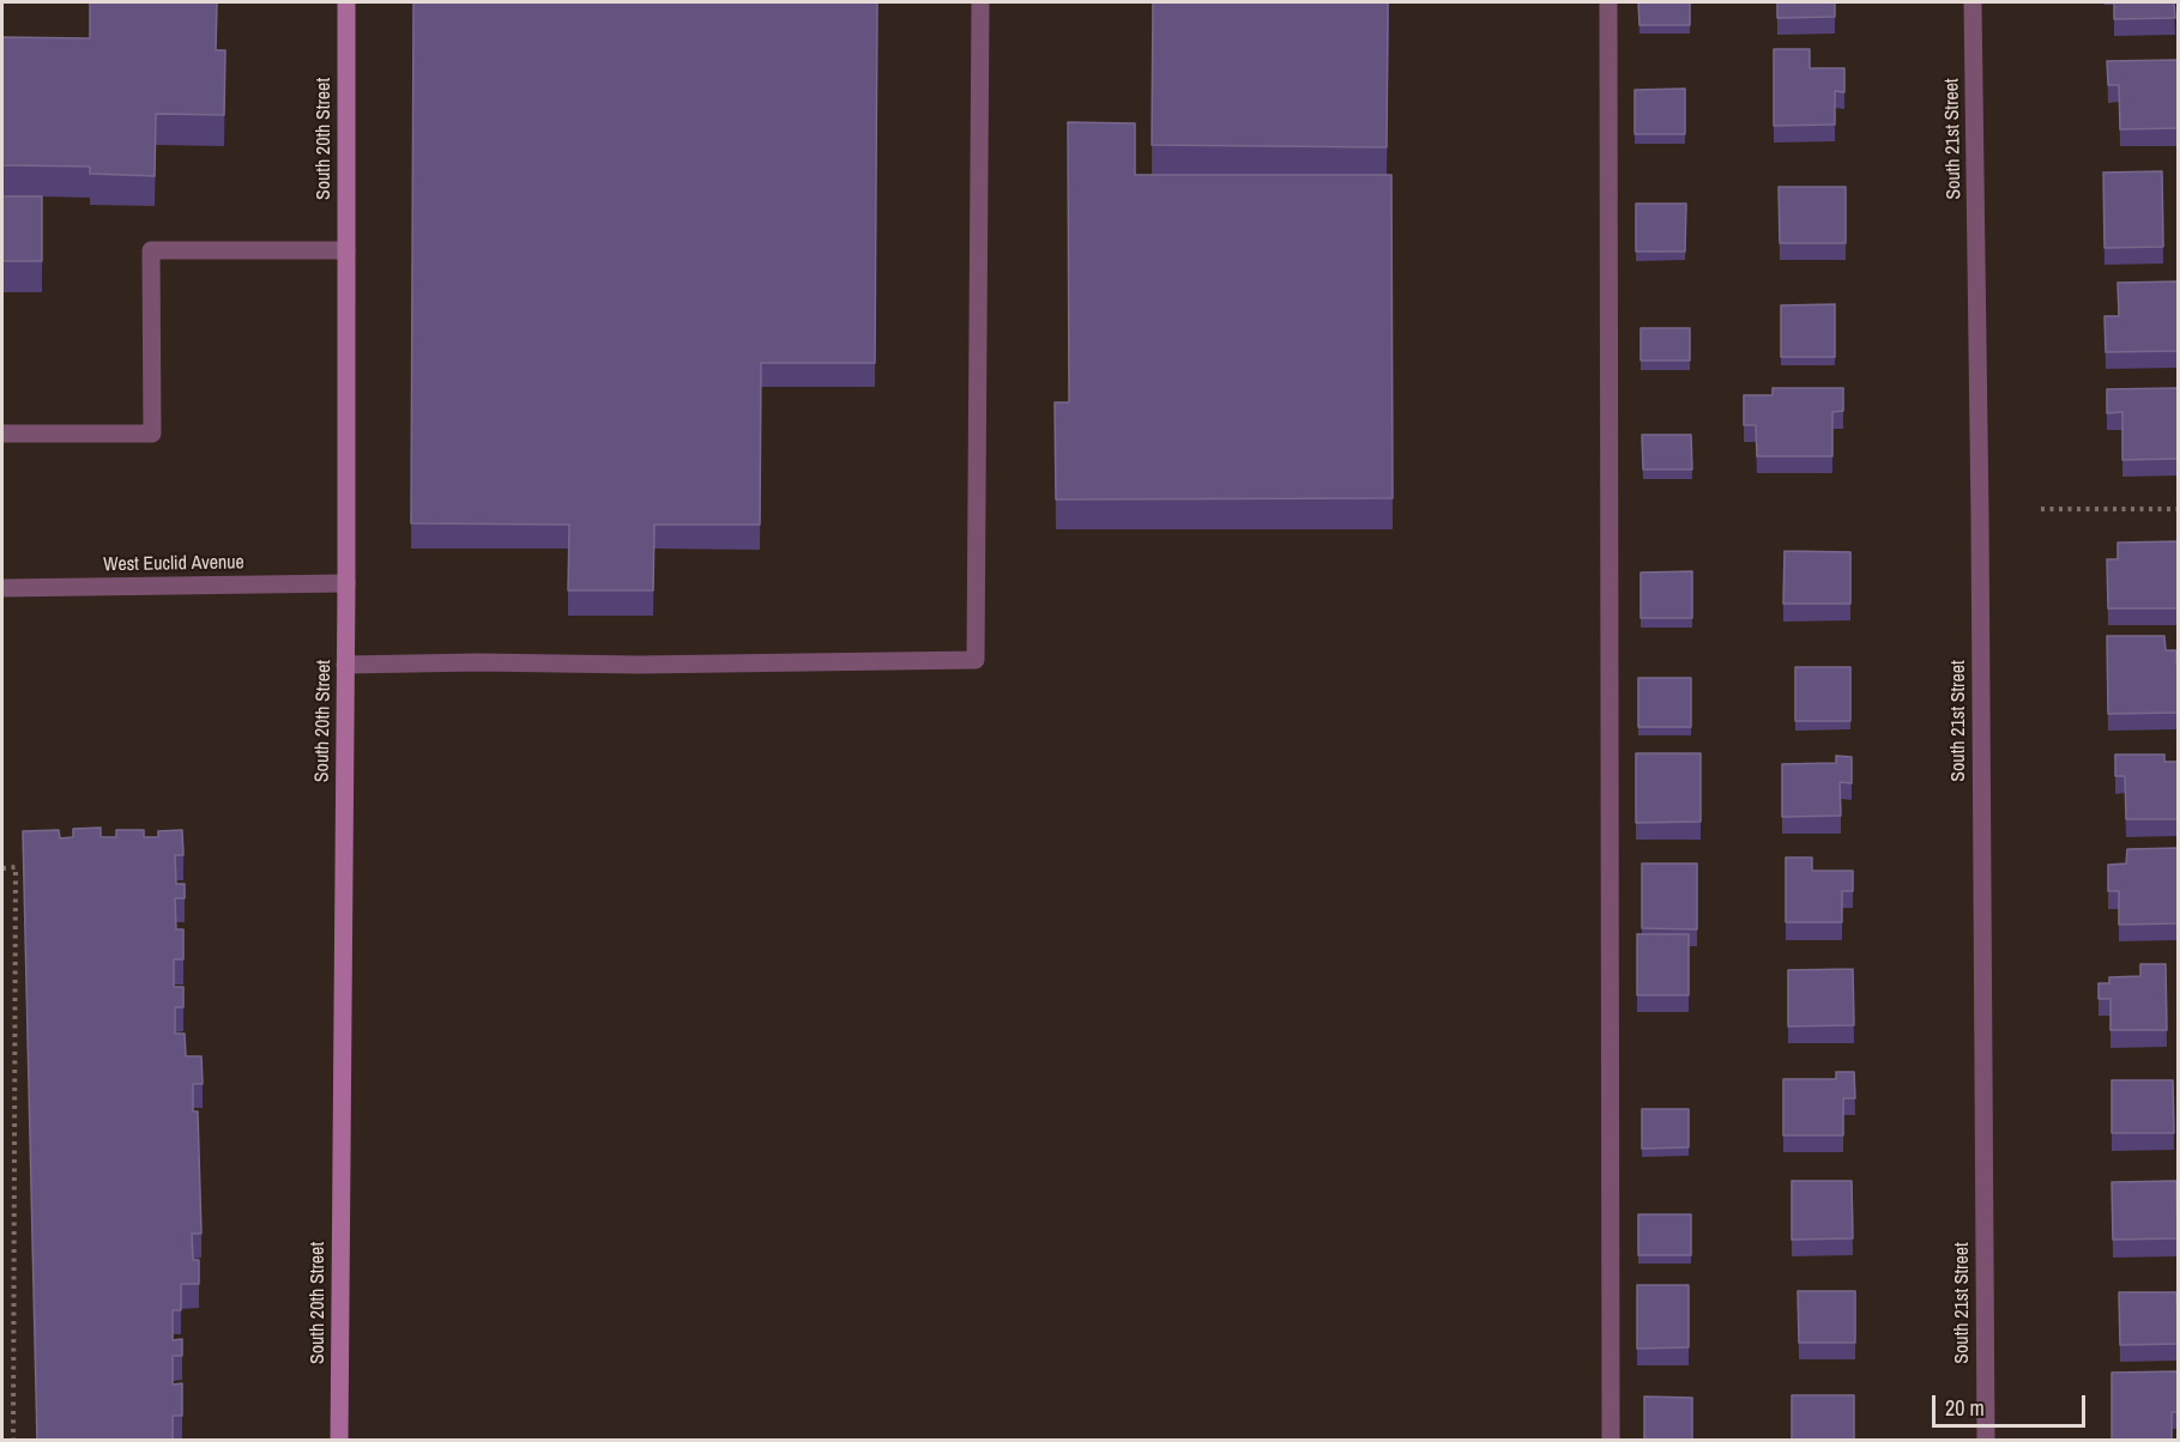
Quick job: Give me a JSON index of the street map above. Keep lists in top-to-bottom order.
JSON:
{
  "streets": {
    "street": ["South 20th Street", "South 21st Street", "West Euclid Avenue"]
  },
  "crossings": [
    ["South 20th Street", "West Euclid Avenue"]
  ],
  "scale_bar": "20 m"
}
